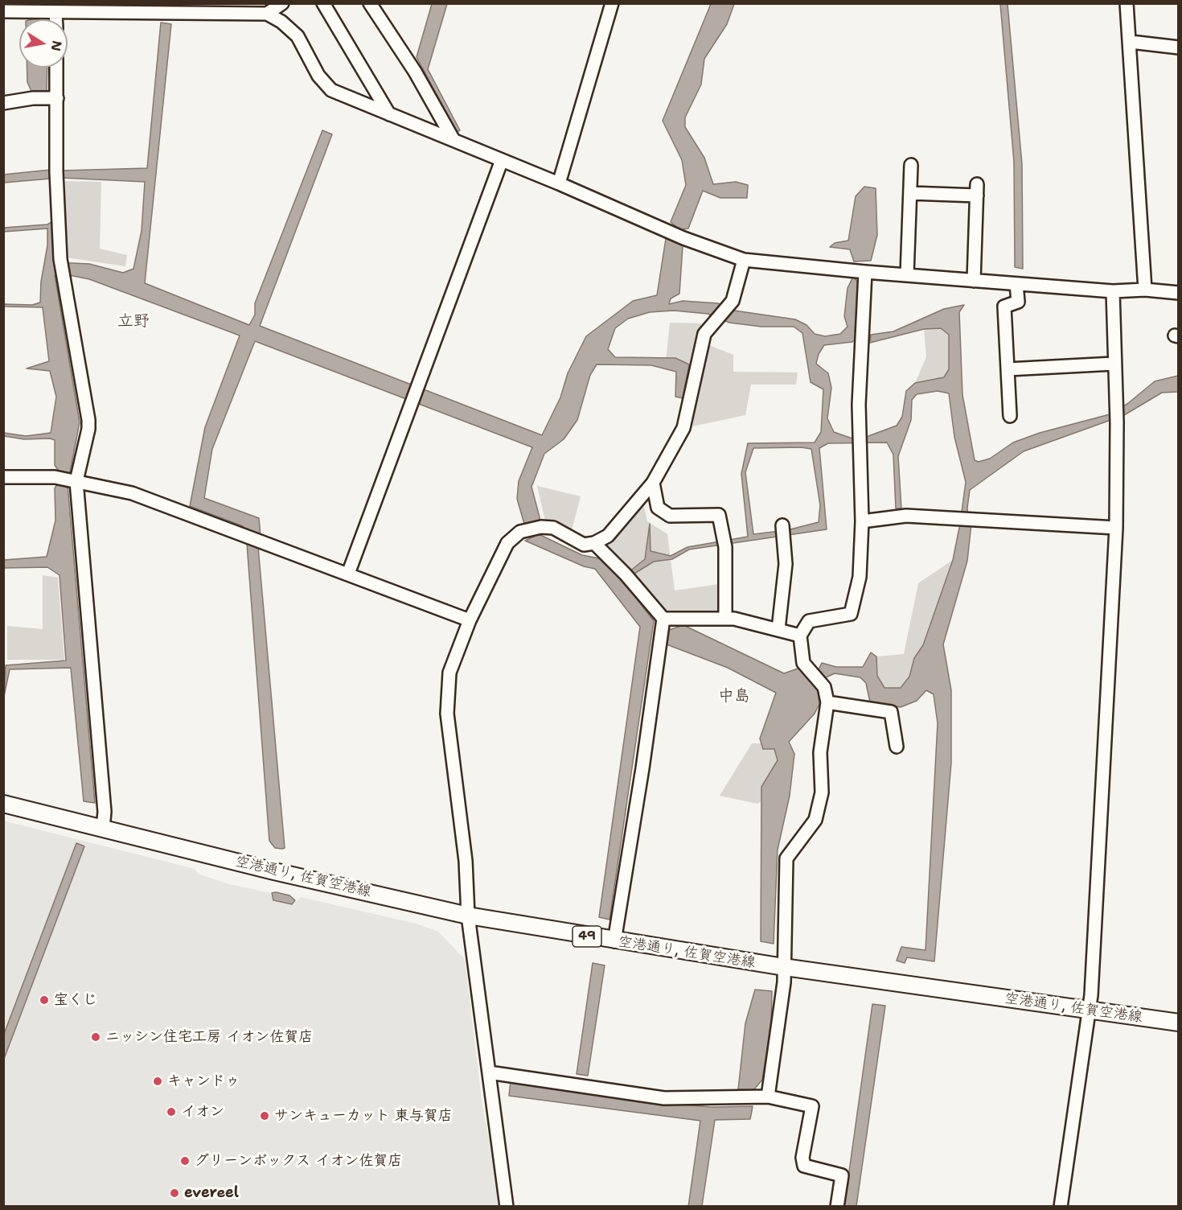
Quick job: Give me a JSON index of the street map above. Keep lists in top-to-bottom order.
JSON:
{
  "streets": {
    "main road": ["空港通り, 佐賀空港線", "49"]
  },
  "districts": ["立野", "中島"],
  "places": [
    "宝くじ",
    "ニッシン住宅工房 イオン佐賀店",
    "キャンドゥ",
    "イオン",
    "サンキューカット 東与賀店",
    "グリーンボックス イオン佐賀店",
    "evereel"
  ],
  "north": "right"
}
